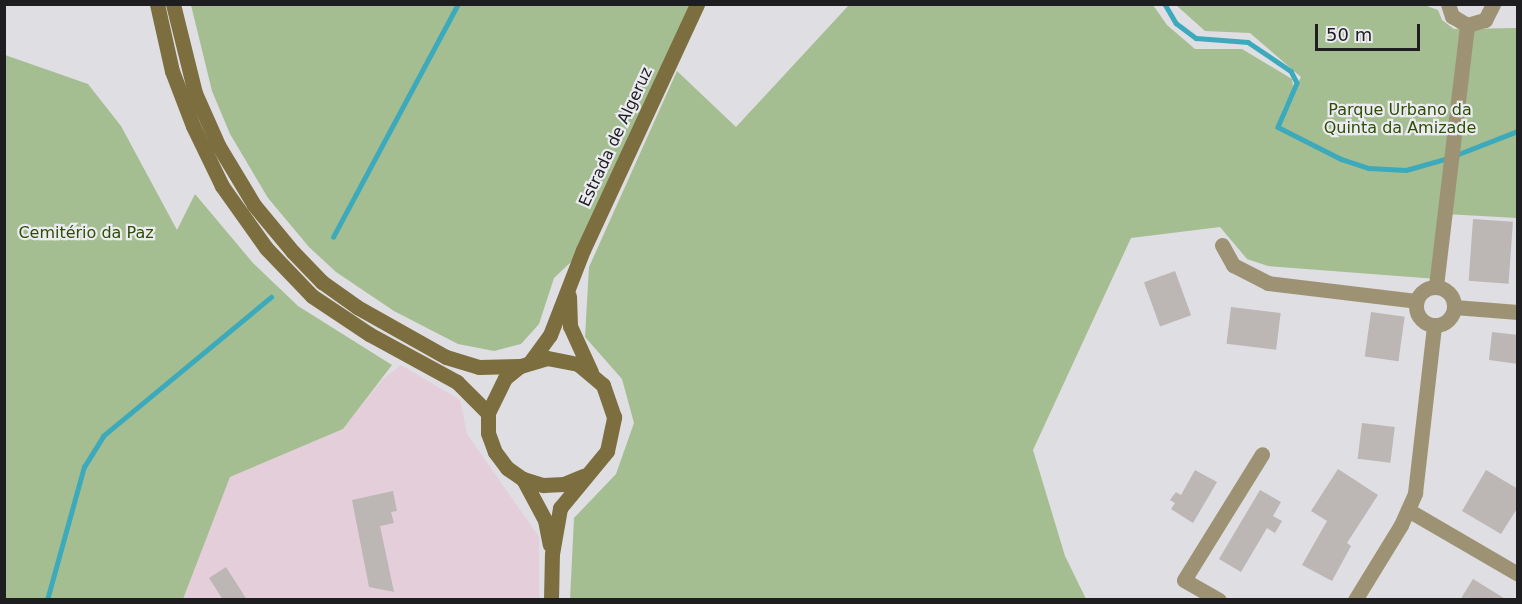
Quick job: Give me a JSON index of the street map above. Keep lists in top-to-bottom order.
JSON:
{
  "streets": {
    "main road": ["Estrada de Algeruz"]
  },
  "parks": ["Parque Urbano da Quinta da Amizade", "Cemitério da Paz"],
  "scale_bar": "50 m"
}
